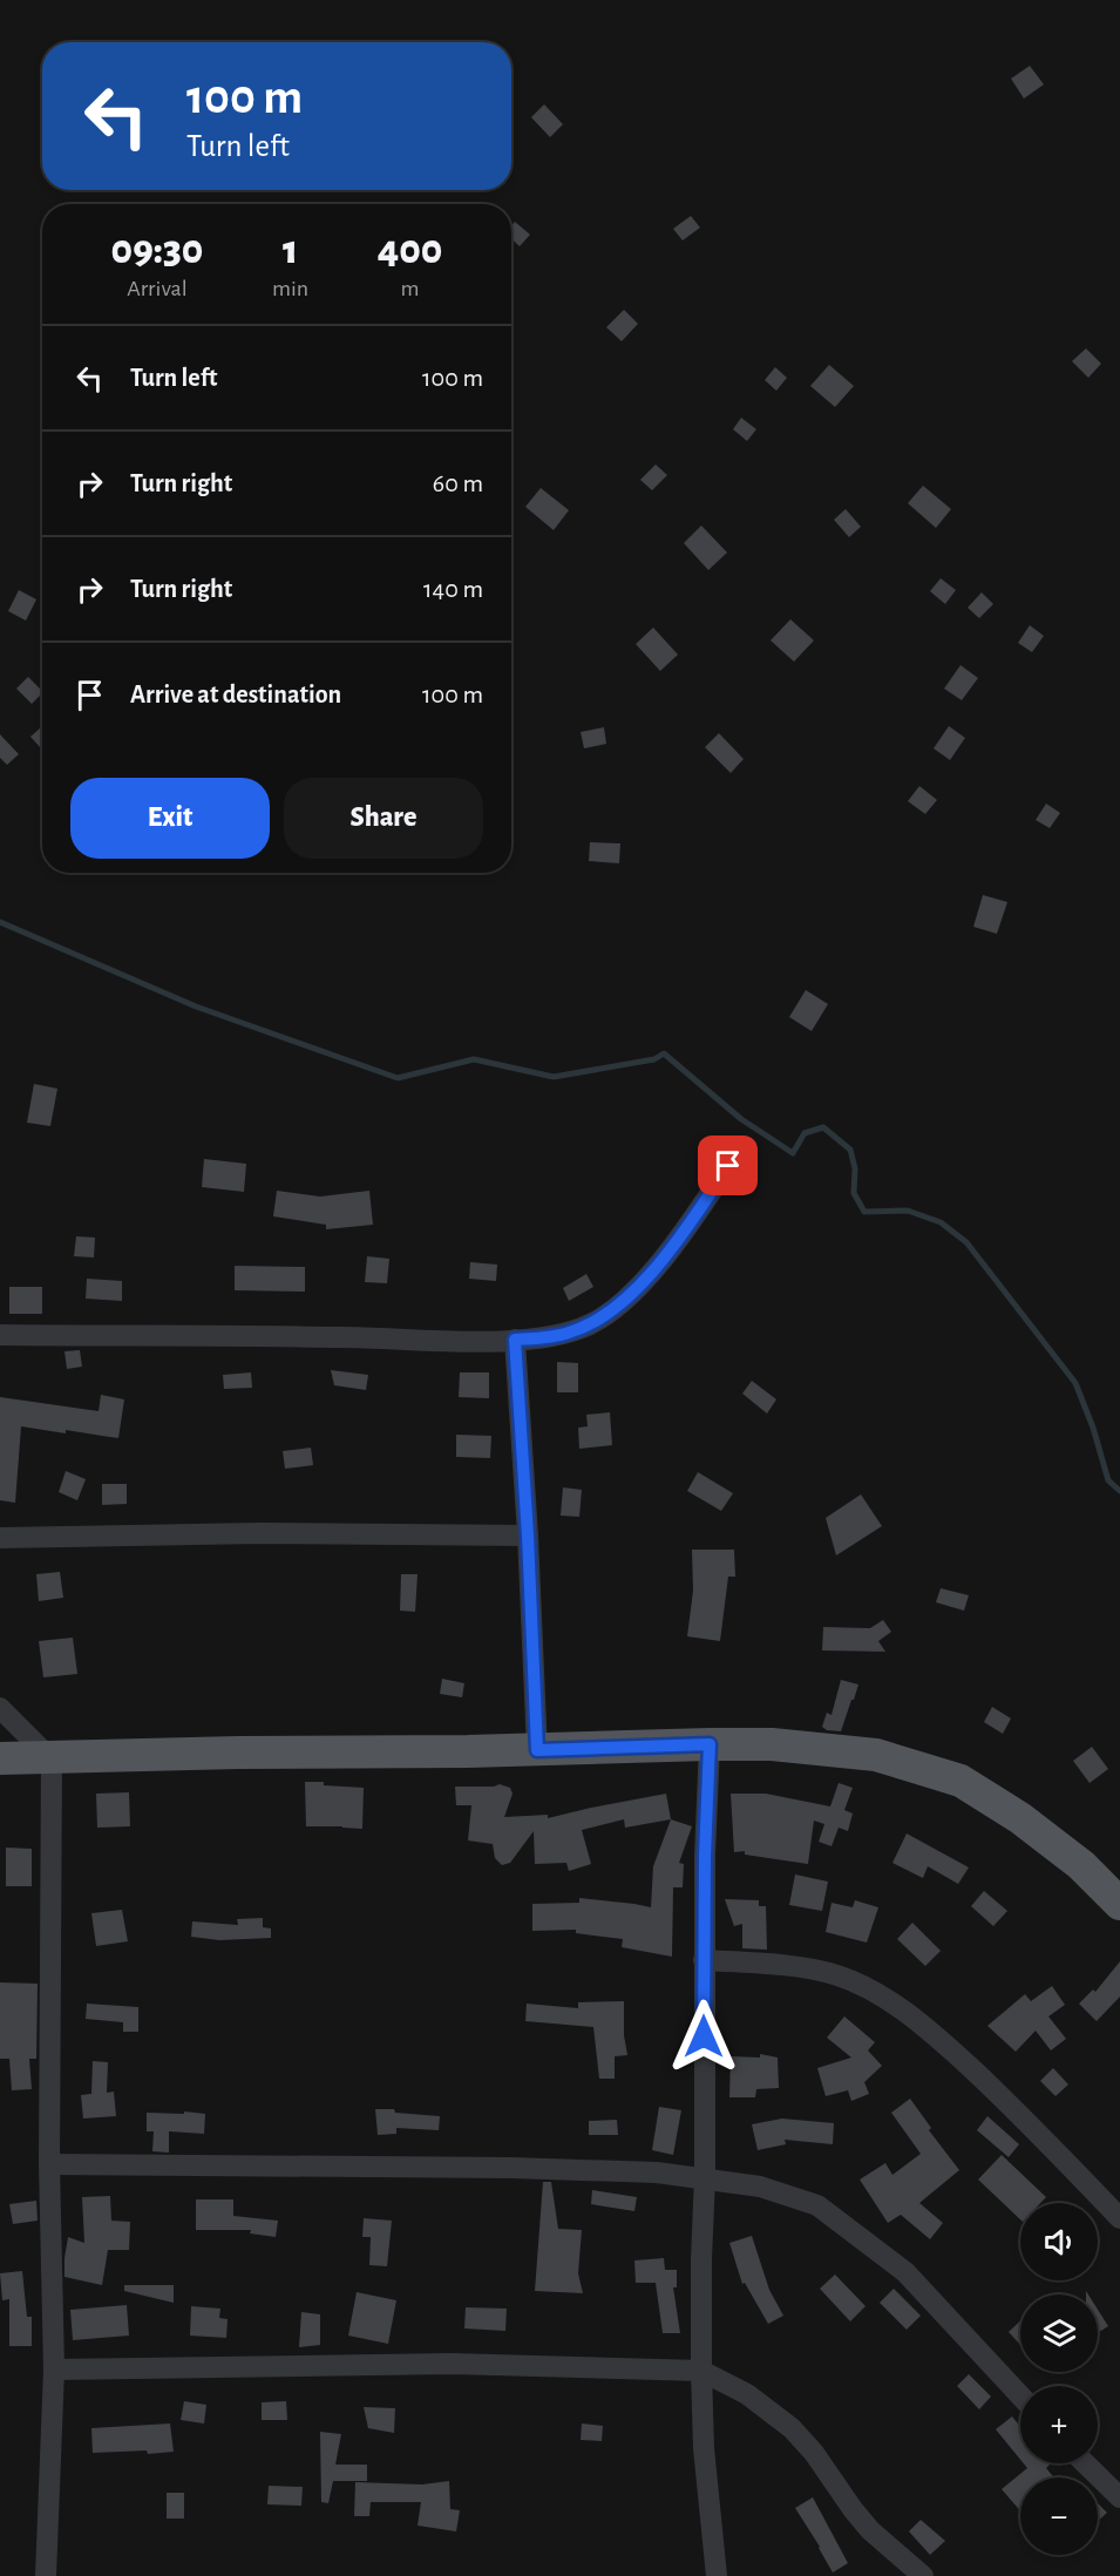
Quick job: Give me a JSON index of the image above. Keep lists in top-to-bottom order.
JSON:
{
  "page": {
    "turn": ["100 m", "Turn left"],
    "eta": [
      "09:30",
      "Arrival",
      "1",
      "min",
      "400",
      "m"
    ],
    "list": [
      {
        "name": "Turn left",
        "value": "100 m"
      },
      {
        "name": "Turn right",
        "value": "60 m"
      },
      {
        "name": "Turn right",
        "value": "140 m"
      },
      {
        "name": "Arrive at destination",
        "value": "100 m"
      }
    ],
    "buttons": ["Exit", "Share"],
    "map_buttons": ["+", "−"]
  }
}
